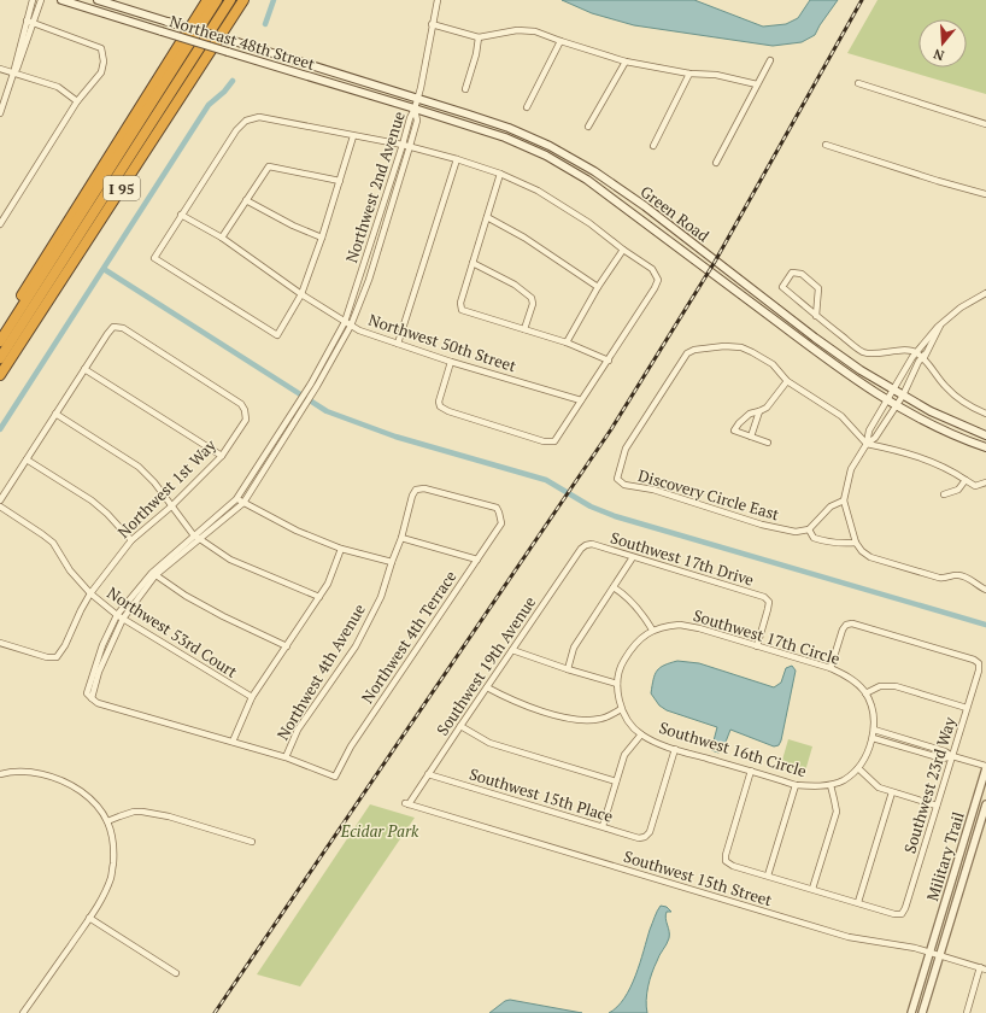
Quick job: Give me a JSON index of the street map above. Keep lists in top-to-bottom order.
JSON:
{
  "streets": {
    "highway": ["I 95"],
    "main road": ["Northeast 48th Street", "Green Road"],
    "street": [
      "Northwest 2nd Avenue",
      "Northwest 50th Street",
      "Northwest 1st Way",
      "Discovery Circle East",
      "Southwest 17th Drive",
      "Northwest 53rd Court",
      "Northwest 4th Terrace",
      "Southwest 17th Circle",
      "Southwest 19th Avenue",
      "Northwest 4th Avenue",
      "Southwest 16th Circle",
      "Southwest 23rd Way",
      "Southwest 15th Place",
      "Military Trail",
      "Southwest 15th Street"
    ]
  },
  "crossings": [
    ["Northeast 48th Street", "Northwest 2nd Avenue"],
    ["Northeast 48th Street", "Green Road"],
    ["Northwest 2nd Avenue", "Green Road"],
    ["Northwest 2nd Avenue", "Northwest 50th Street"],
    ["Northwest 2nd Avenue", "Northwest 53rd Court"],
    ["Northwest 1st Way", "Northwest 53rd Court"],
    ["Southwest 17th Drive", "Southwest 17th Circle"],
    ["Southwest 17th Drive", "Southwest 19th Avenue"],
    ["Northwest 4th Terrace", "Northwest 4th Avenue"],
    ["Southwest 17th Circle", "Southwest 16th Circle"],
    ["Southwest 17th Circle", "Southwest 23rd Way"],
    ["Southwest 19th Avenue", "Southwest 15th Place"],
    ["Southwest 19th Avenue", "Southwest 15th Street"],
    ["Southwest 16th Circle", "Southwest 15th Place"],
    ["Military Trail", "Southwest 15th Street"]
  ],
  "parks": ["Ecidar Park"],
  "north": "bottom"
}
